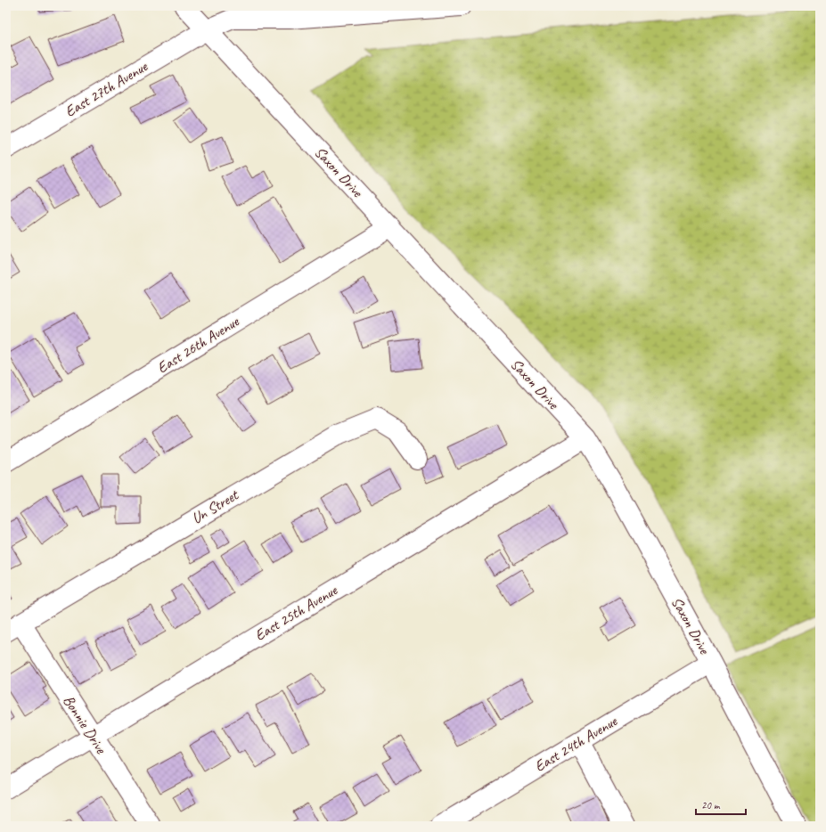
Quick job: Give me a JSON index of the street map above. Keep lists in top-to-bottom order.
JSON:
{
  "streets": {
    "street": [
      "East 27th Avenue",
      "Saxon Drive",
      "East 26th Avenue",
      "Un Street",
      "East 25th Avenue",
      "Bonnie Drive",
      "East 24th Avenue"
    ]
  },
  "crossings": [
    ["East 27th Avenue", "Saxon Drive"],
    ["Saxon Drive", "East 26th Avenue"],
    ["Saxon Drive", "East 25th Avenue"],
    ["Saxon Drive", "East 24th Avenue"],
    ["Un Street", "Bonnie Drive"],
    ["East 25th Avenue", "Bonnie Drive"]
  ],
  "scale_bar": "20 m"
}
